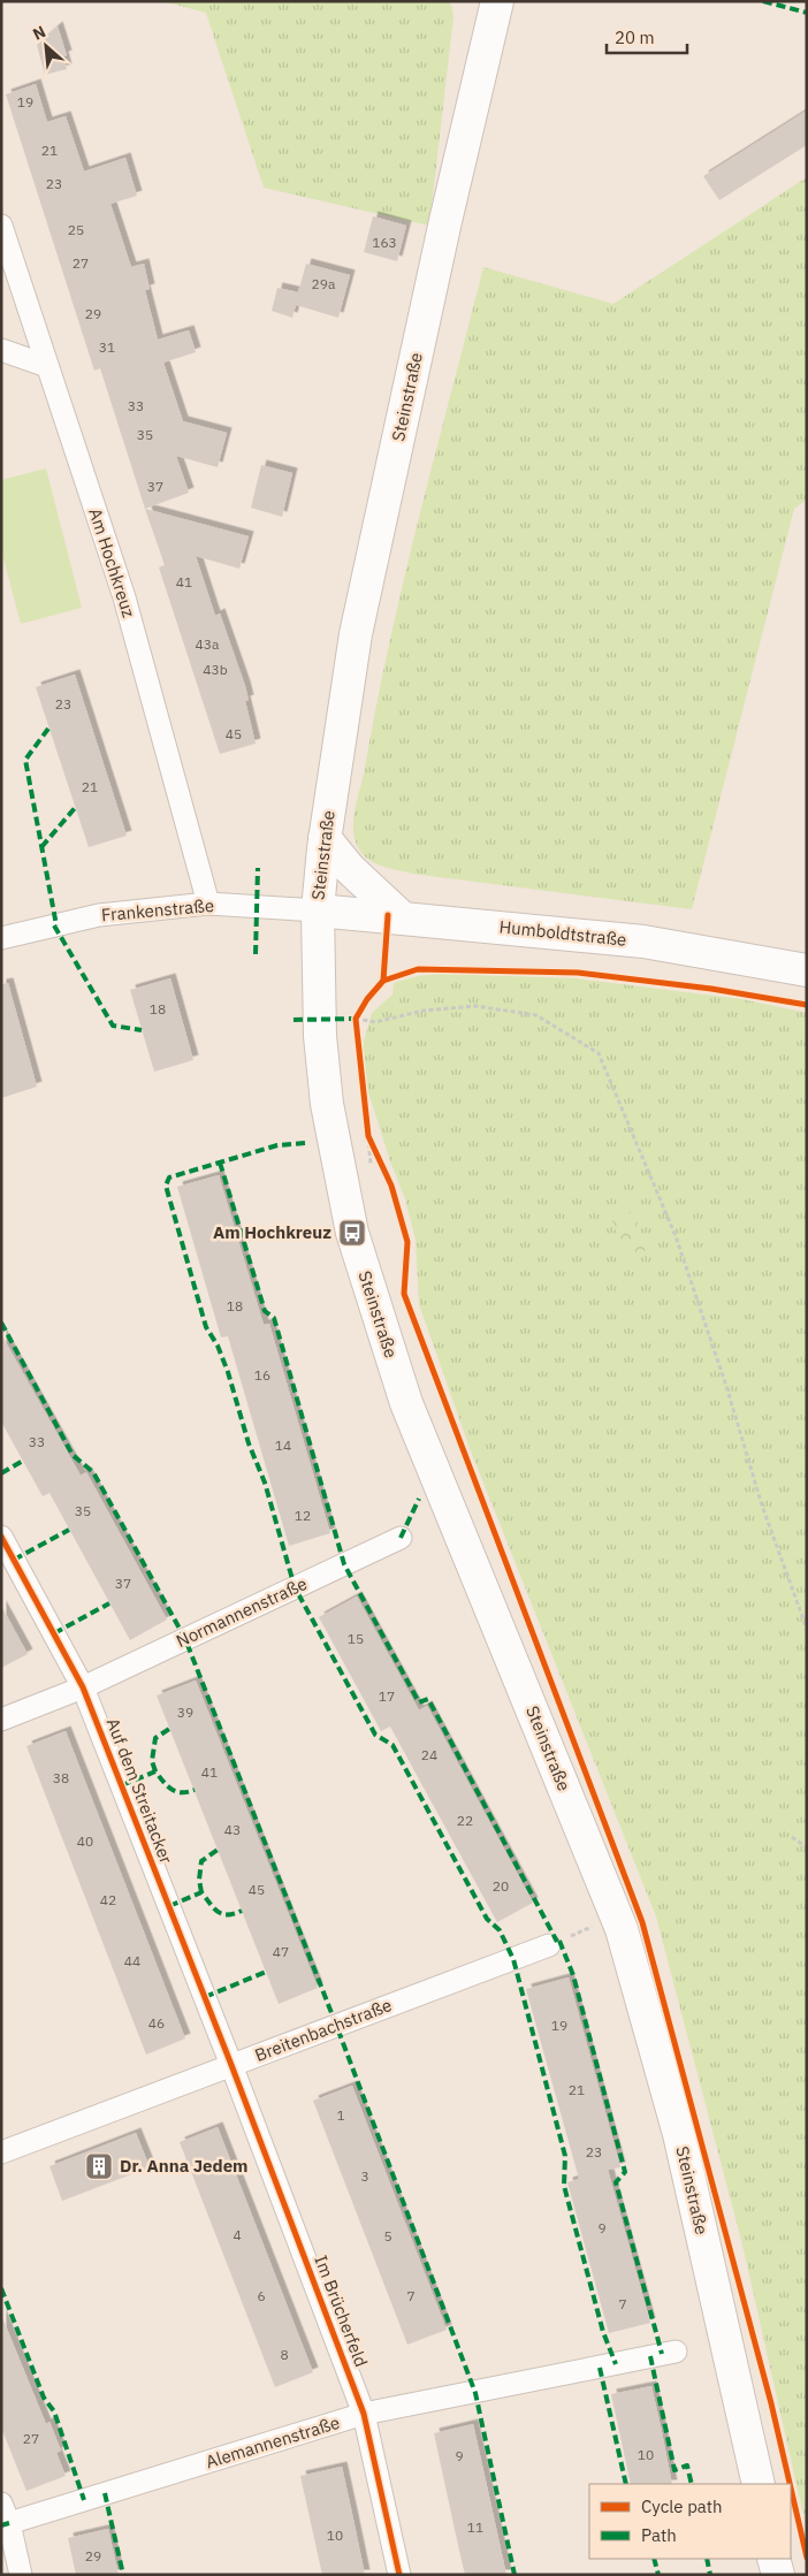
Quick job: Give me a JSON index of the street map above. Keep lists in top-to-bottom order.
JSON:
{
  "streets": {
    "main road": ["Steinstraße", "Humboldtstraße"],
    "street": [
      "Am Hochkreuz",
      "Frankenstraße",
      "Normannenstraße",
      "Auf dem Streitacker",
      "Breitenbachstraße",
      "Im Brücherfeld",
      "Alemannenstraße"
    ]
  },
  "crossings": [
    ["Steinstraße", "Frankenstraße"],
    ["Steinstraße", "Humboldtstraße"],
    ["Am Hochkreuz", "Frankenstraße"],
    ["Frankenstraße", "Humboldtstraße"],
    ["Normannenstraße", "Auf dem Streitacker"],
    ["Auf dem Streitacker", "Breitenbachstraße"],
    ["Auf dem Streitacker", "Im Brücherfeld"],
    ["Breitenbachstraße", "Im Brücherfeld"],
    ["Im Brücherfeld", "Alemannenstraße"]
  ],
  "places": {
    "bus stop": ["Am Hochkreuz"],
    "building": ["Dr. Anna Jedem"]
  },
  "house_numbers": [
    "19",
    "21",
    "23",
    "25",
    "163",
    "27",
    "29a",
    "29",
    "31",
    "33",
    "35",
    "37",
    "41",
    "43a",
    "43b",
    "23",
    "45",
    "21",
    "18",
    "18",
    "16",
    "33",
    "14",
    "35",
    "12",
    "37",
    "15",
    "17",
    "39",
    "24",
    "41",
    "38",
    "22",
    "43",
    "40",
    "20",
    "45",
    "42",
    "47",
    "44",
    "46",
    "19",
    "21",
    "1",
    "23",
    "3",
    "9",
    "4",
    "5",
    "6",
    "7",
    "7",
    "8",
    "27",
    "10",
    "9",
    "11",
    "10",
    "29"
  ],
  "legend": ["Cycle path", "Path"],
  "scale_bar": "20 m",
  "north": "top left"
}
